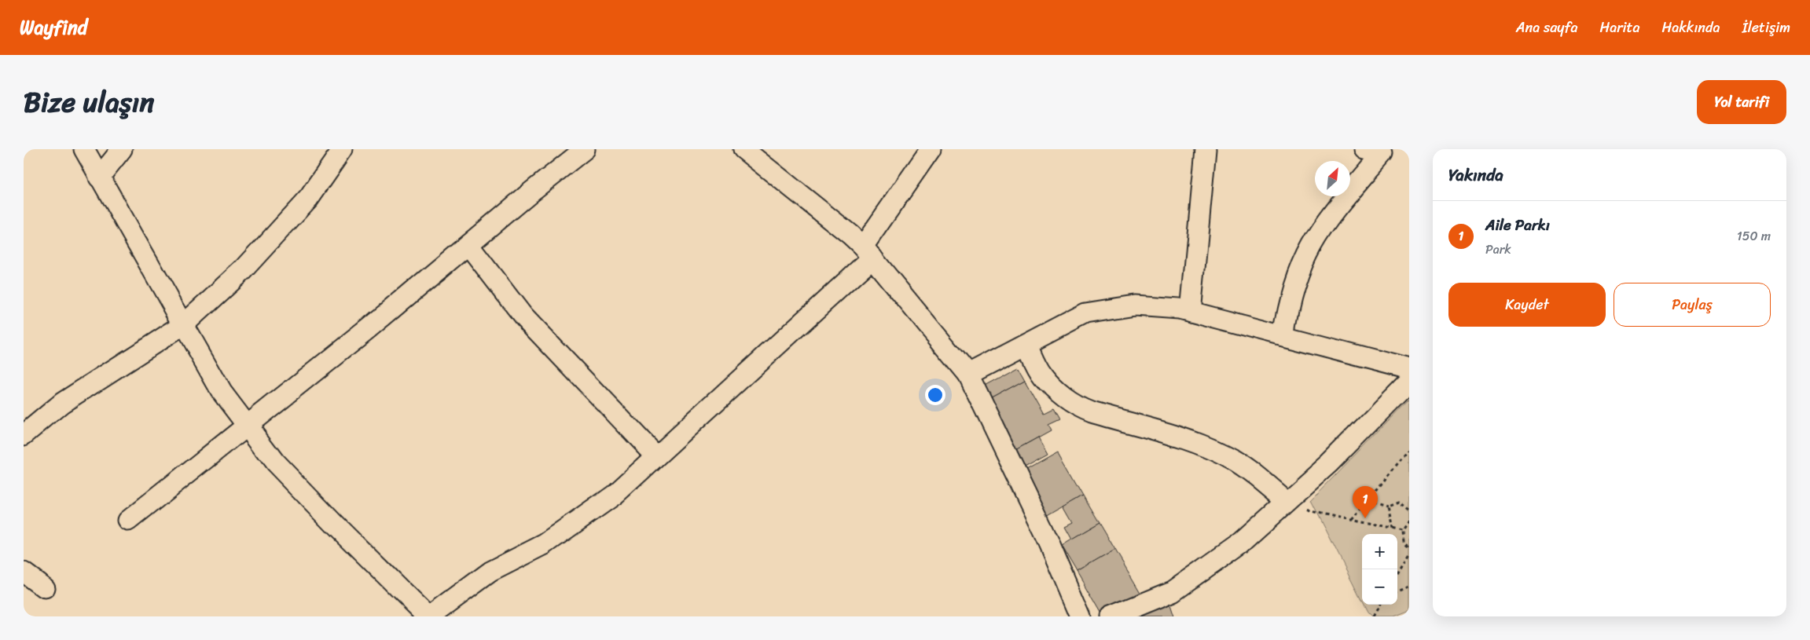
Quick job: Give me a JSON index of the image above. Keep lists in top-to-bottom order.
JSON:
{
  "north": "top right",
  "page": {
    "header": "Wayfind",
    "nav": [
      "Ana sayfa",
      "Harita",
      "Hakkında",
      "İletişim"
    ],
    "title": "Bize ulaşın",
    "buttons": [
      "Yol tarifi",
      ["Kaydet", "Paylaş"]
    ],
    "heading": "Yakında",
    "list": [
      {
        "mark": "1",
        "name": "Aile Parkı",
        "note": "Park",
        "value": "150 m"
      }
    ],
    "pins": "1",
    "map_buttons": ["+", "−"]
  }
}
